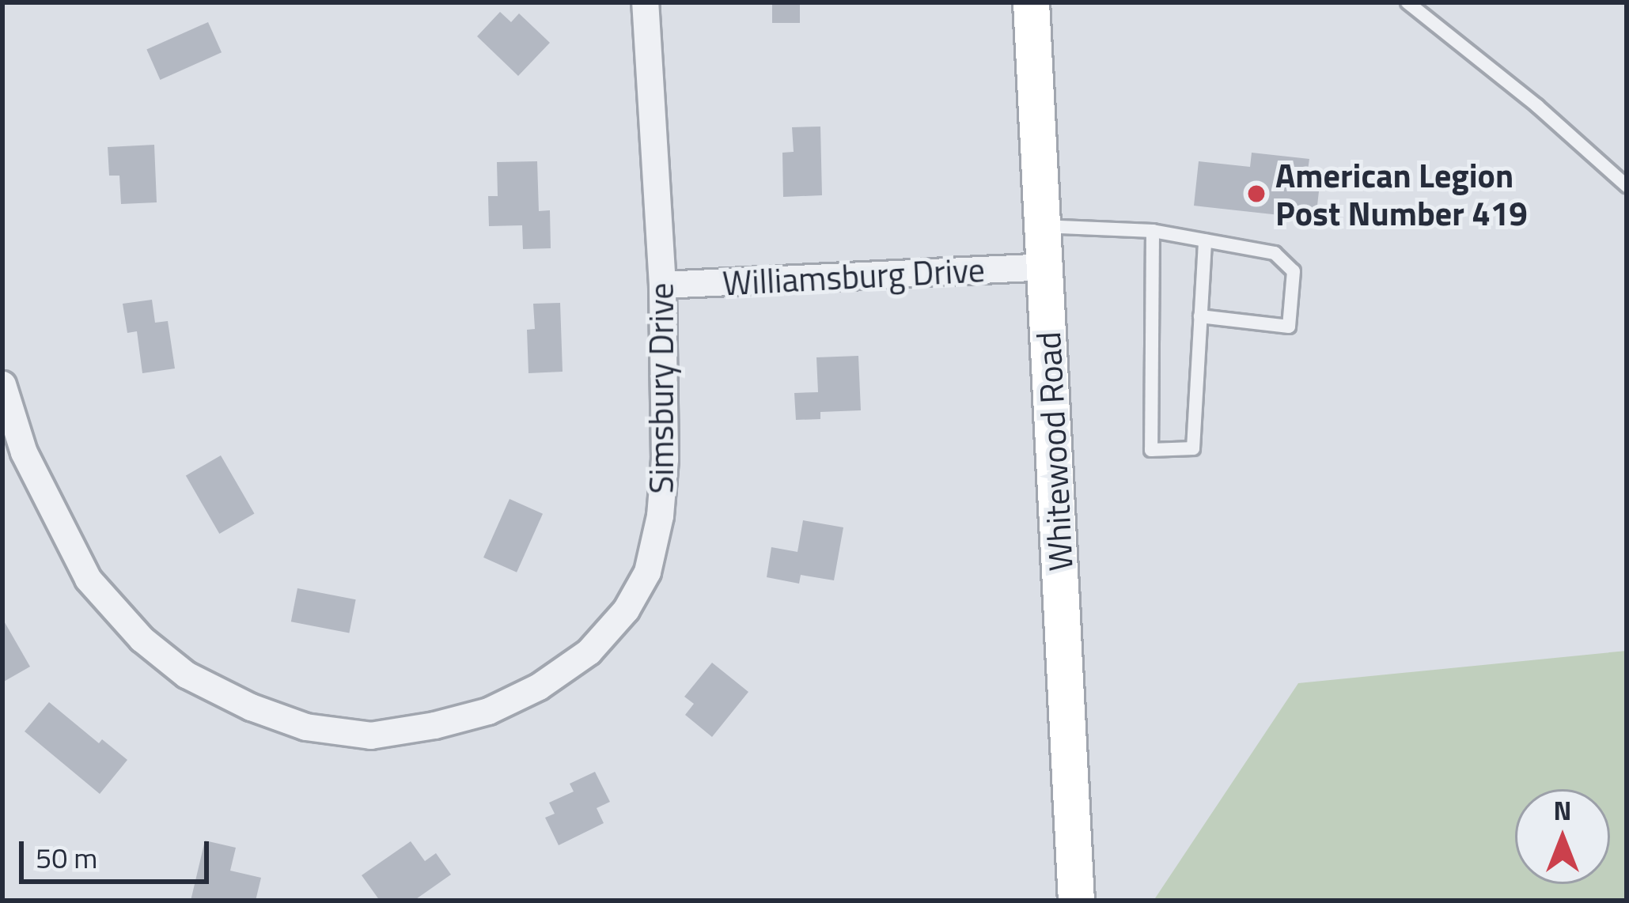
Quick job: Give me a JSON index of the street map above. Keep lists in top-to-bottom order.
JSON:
{
  "streets": {
    "street": ["Williamsburg Drive", "Simsbury Drive", "Whitewood Road"]
  },
  "crossings": [
    ["Williamsburg Drive", "Simsbury Drive"],
    ["Williamsburg Drive", "Whitewood Road"]
  ],
  "places": ["American Legion Post Number 419"],
  "scale_bar": "50 m",
  "north": "top"
}
